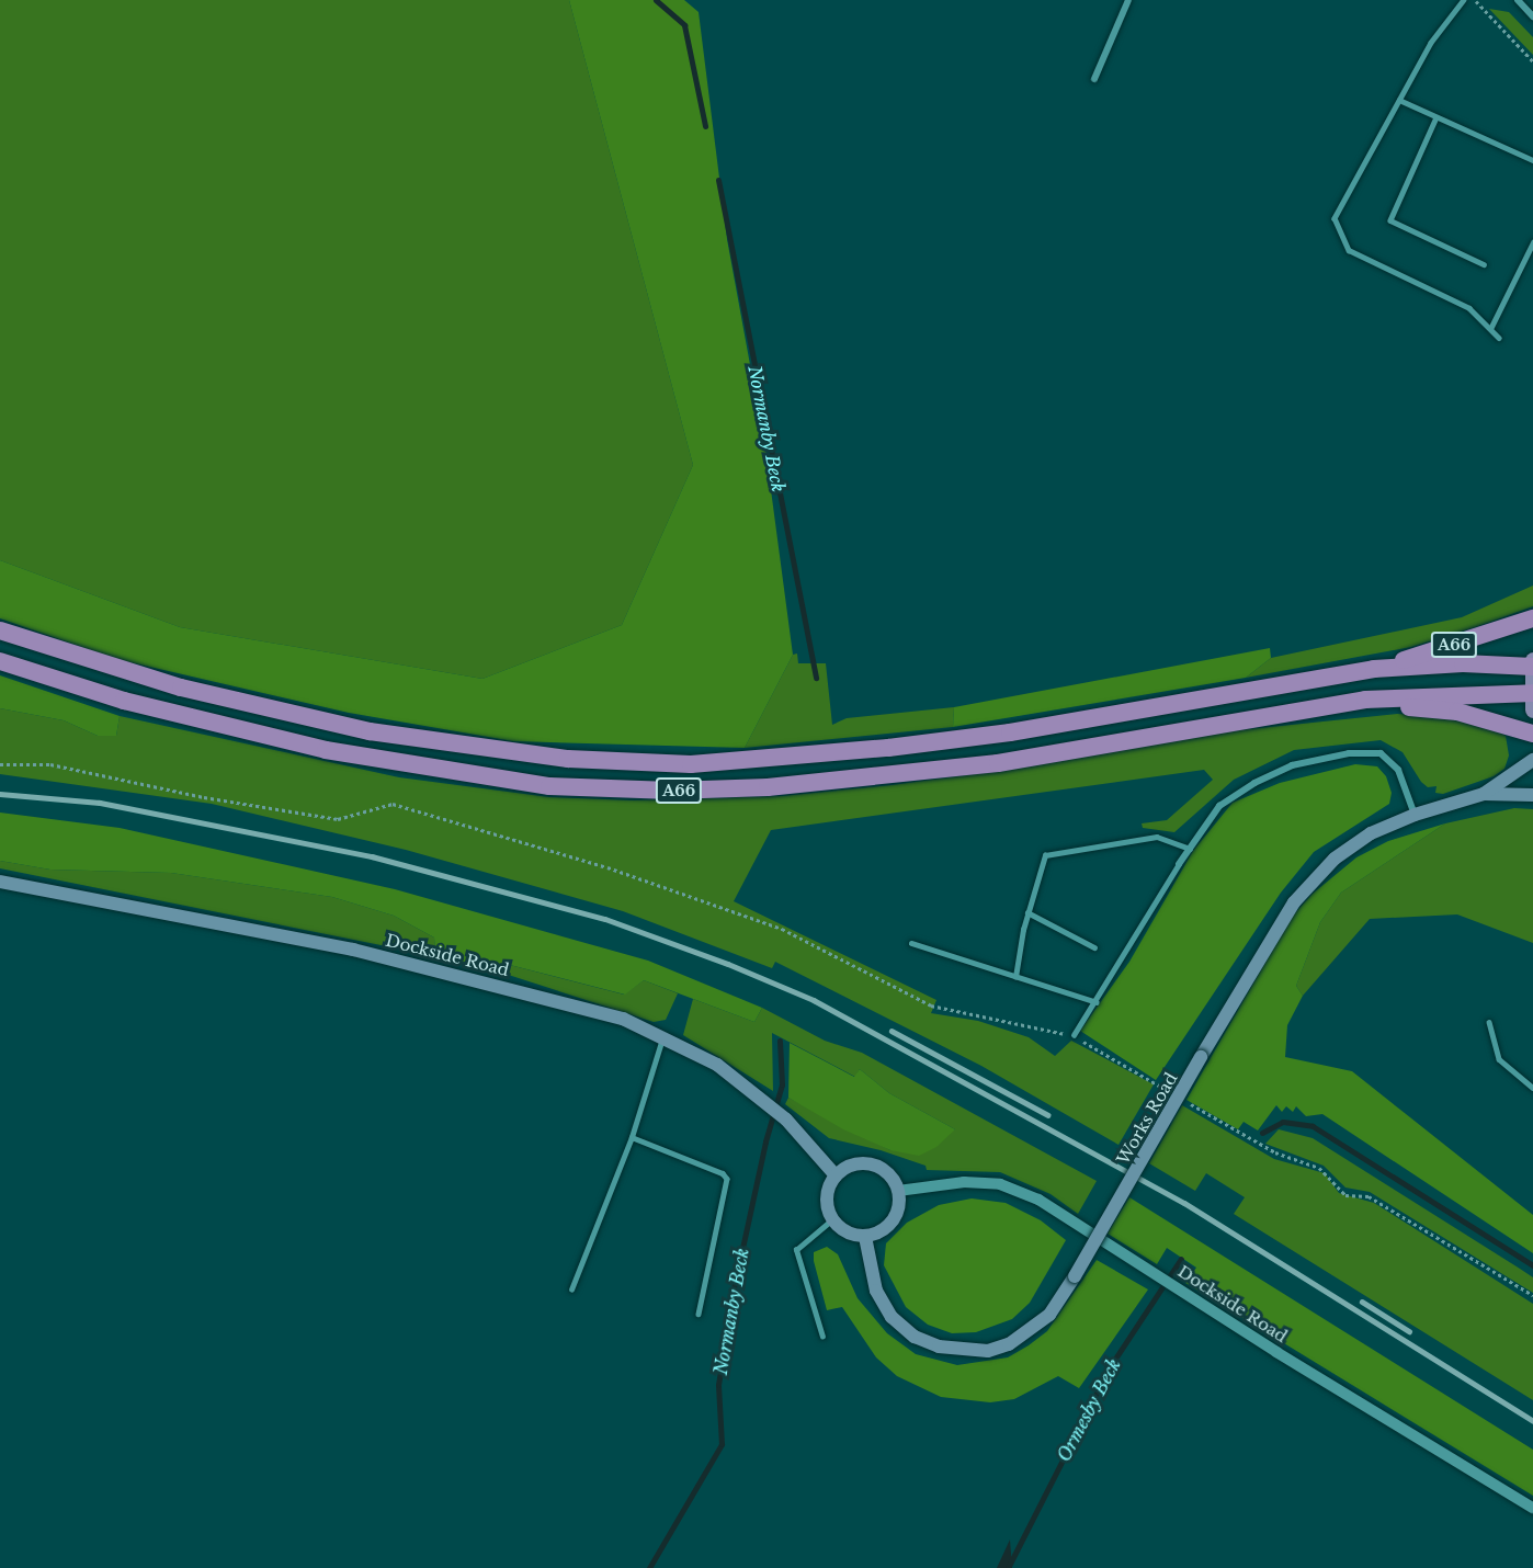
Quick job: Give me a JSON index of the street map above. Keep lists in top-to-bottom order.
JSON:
{
  "streets": {
    "highway": ["A66"],
    "main road": ["Dockside Road", "Works Road"]
  },
  "crossings": [
    ["Dockside Road", "Works Road"]
  ],
  "water": ["Normanby Beck", "Ormesby Beck"]
}
